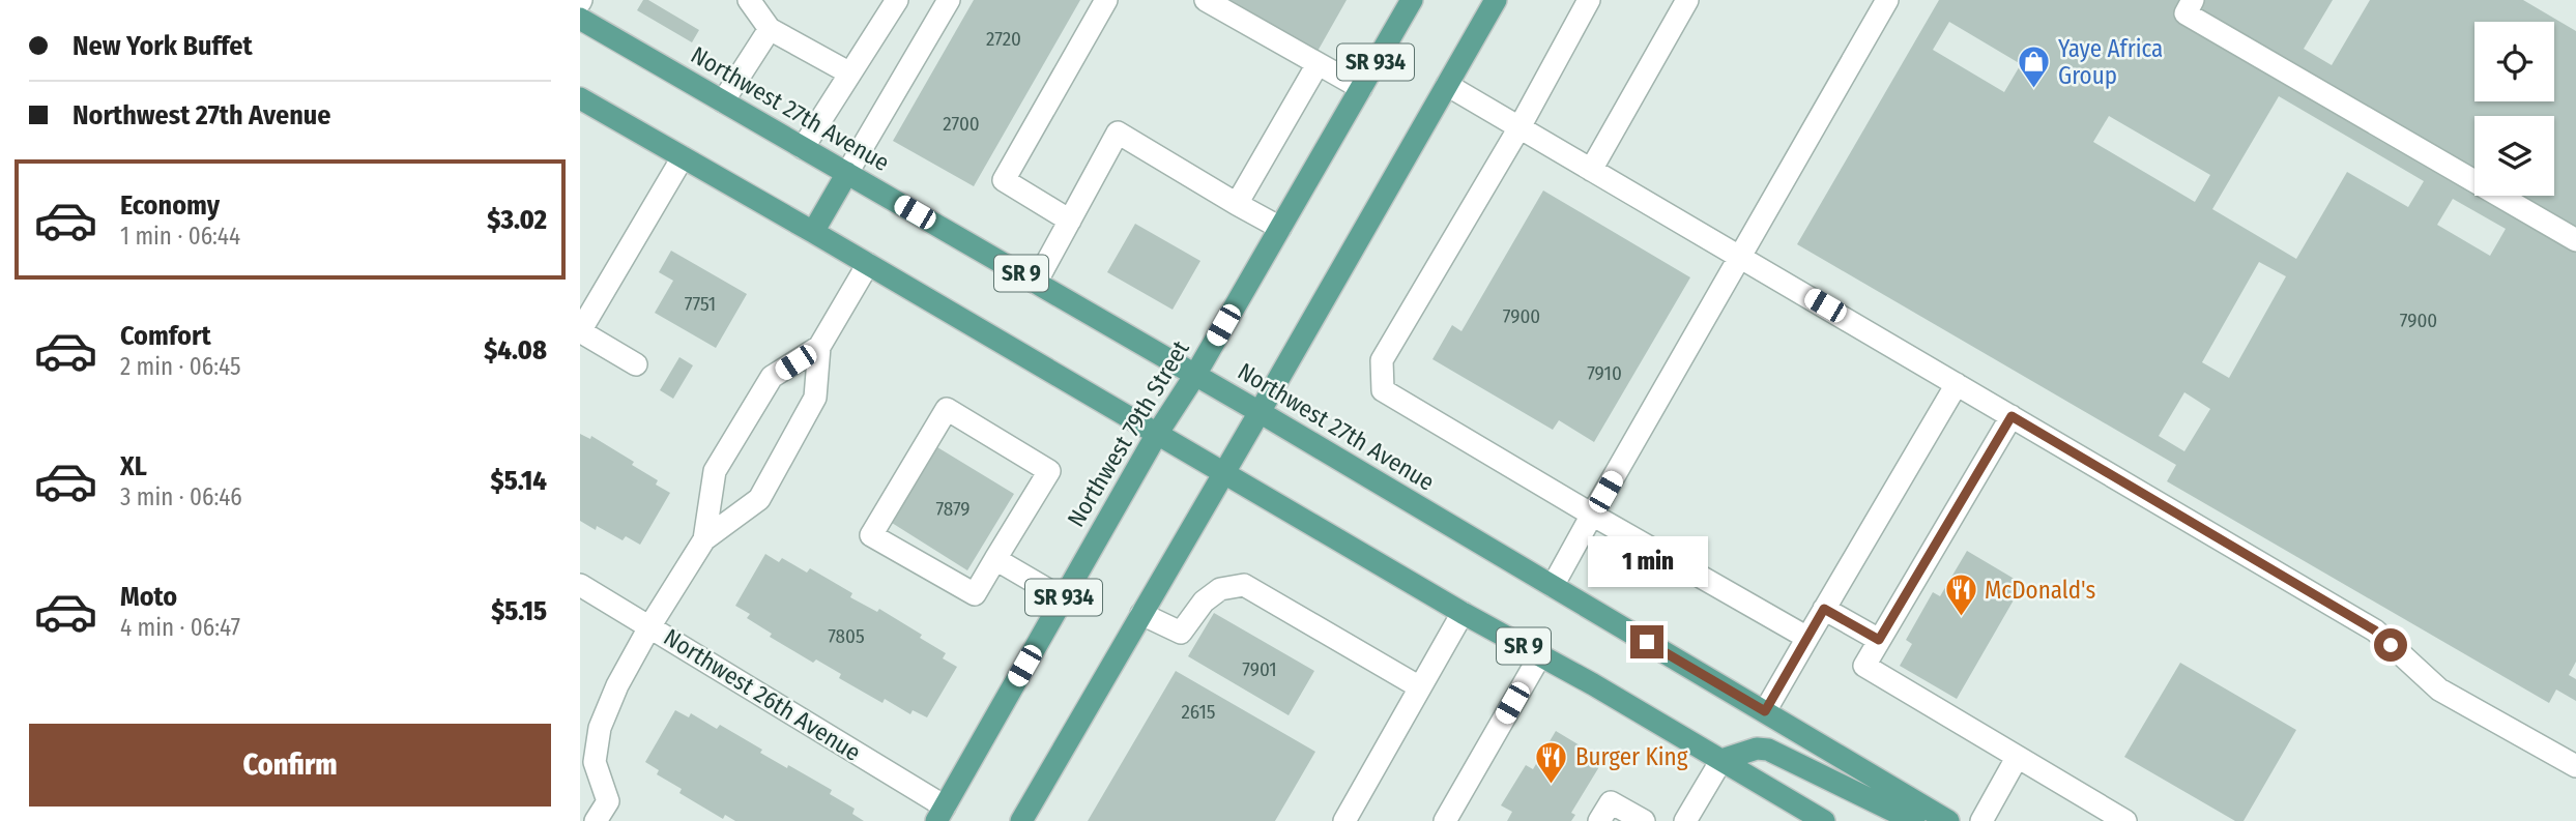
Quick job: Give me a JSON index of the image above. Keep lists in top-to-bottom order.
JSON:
{
  "streets": {
    "main road": [
      "SR 934",
      "Northwest 27th Avenue",
      "SR 9",
      "Northwest 79th Street"
    ],
    "street": ["Northwest 26th Avenue"]
  },
  "crossings": [
    ["SR 934", "Northwest 27th Avenue"],
    ["SR 934", "SR 9"],
    ["Northwest 27th Avenue", "Northwest 79th Street"],
    ["SR 9", "Northwest 79th Street"],
    ["Northwest 79th Street", "Northwest 26th Avenue"]
  ],
  "places": {
    "shop": ["Yaye Africa Group"],
    "restaurant": ["McDonald's", "Burger King"]
  },
  "house_numbers": [
    "2720",
    "2700",
    "7751",
    "7900",
    "7900",
    "7910",
    "7879",
    "7805",
    "7901",
    "2615"
  ],
  "page": {
    "banner": ["New York Buffet", "Northwest 27th Avenue"],
    "list": [
      {
        "name": "Economy",
        "note": "1 min · 06:44",
        "value": "$3.02"
      },
      {
        "name": "Comfort",
        "note": "2 min · 06:45",
        "value": "$4.08"
      },
      {
        "name": "XL",
        "note": "3 min · 06:46",
        "value": "$5.14"
      },
      {
        "name": "Moto",
        "note": "4 min · 06:47",
        "value": "$5.15"
      }
    ],
    "bubble": "1 min",
    "buttons": "Confirm"
  }
}
